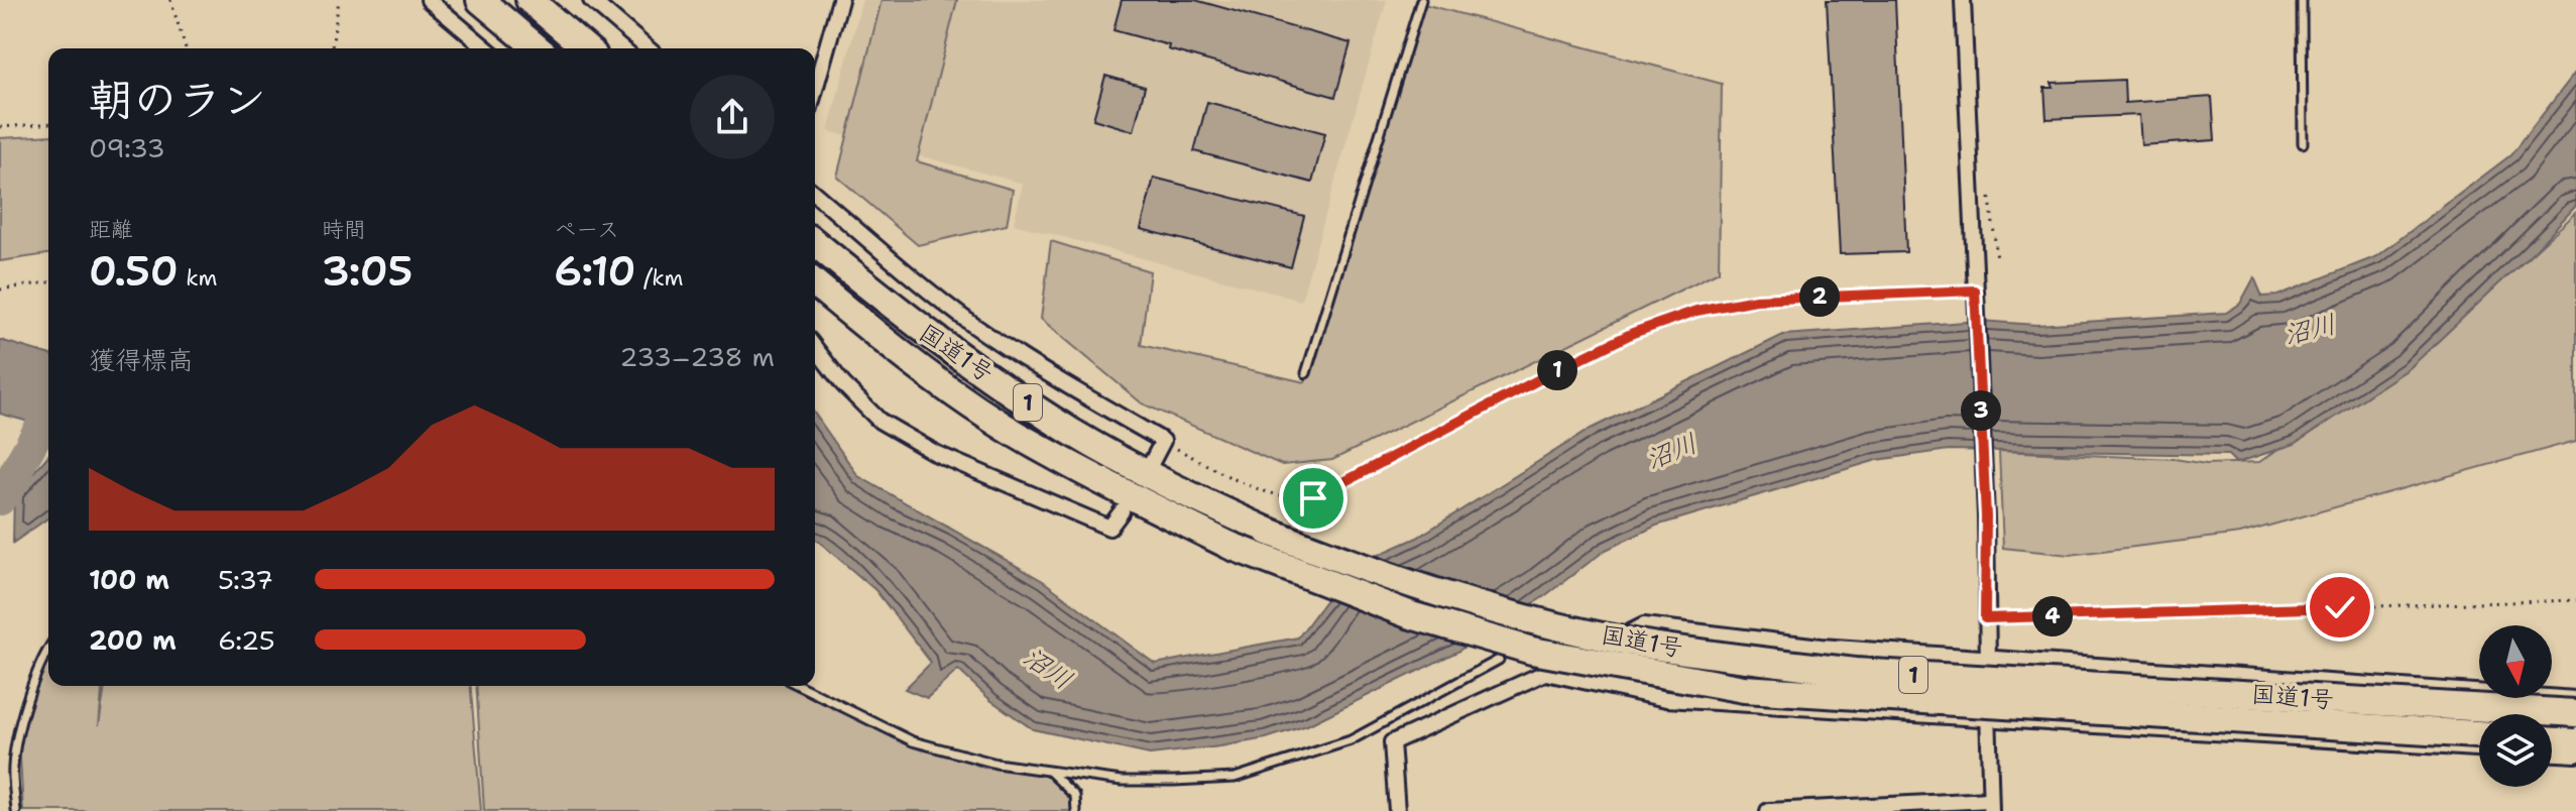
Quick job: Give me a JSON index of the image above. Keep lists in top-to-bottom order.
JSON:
{
  "streets": {
    "highway": ["国道1号", "1"]
  },
  "water": ["沼川"],
  "north": "bottom",
  "page": {
    "heading": ["朝のラン", "09:33"],
    "stats": [
      ["距離", "0.50 km"],
      ["時間", "3:05"],
      ["ペース", "6:10 /km"]
    ],
    "pins": [
      "2",
      "1",
      "3",
      "4"
    ],
    "chart": ["獲得標高", "233–238 m"],
    "list": [
      {
        "name": "100 m",
        "note": "5:37"
      },
      {
        "name": "200 m",
        "note": "6:25"
      }
    ]
  }
}
